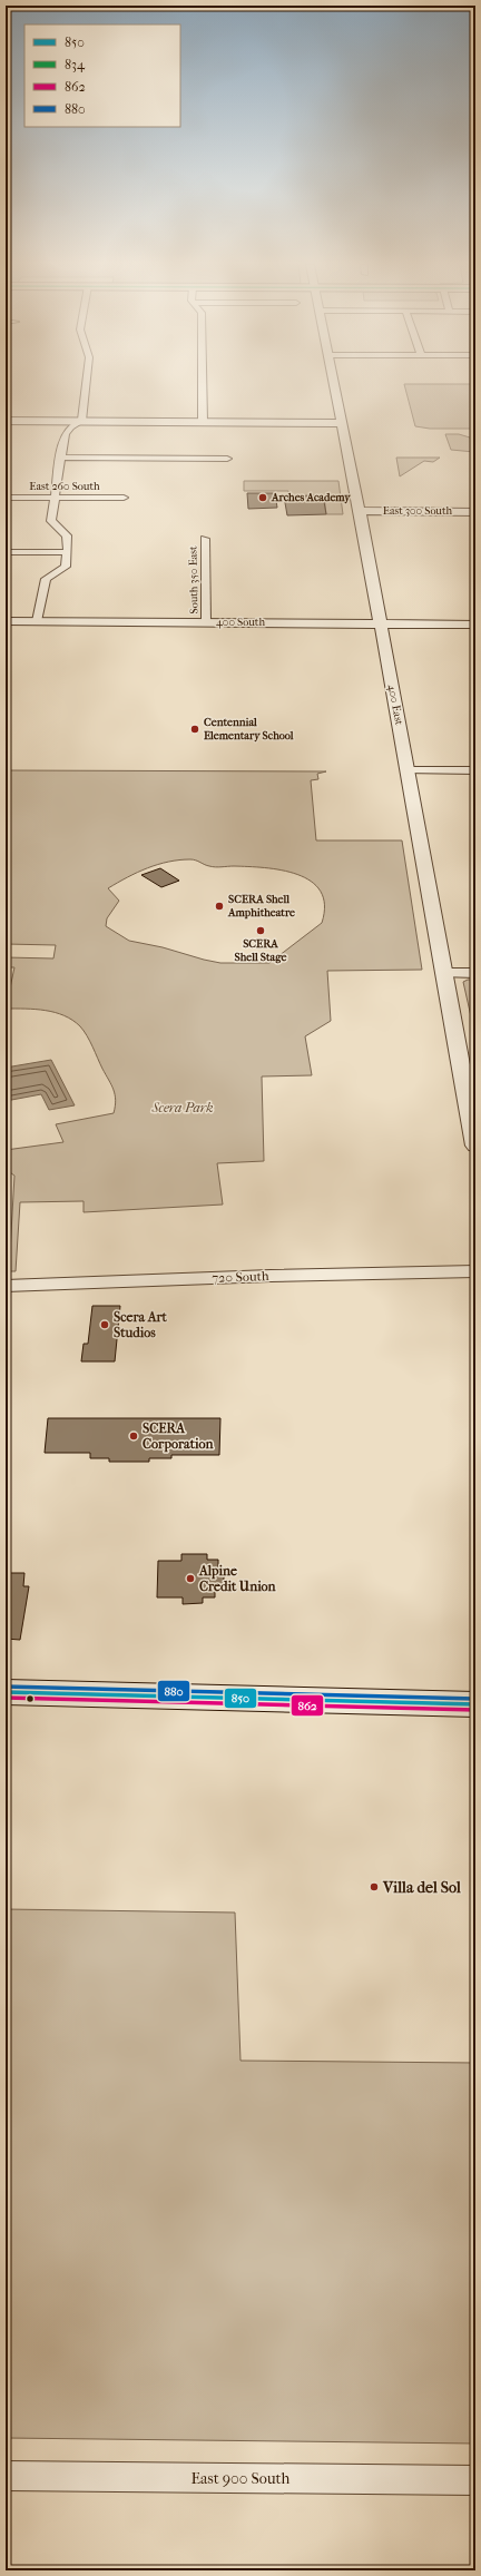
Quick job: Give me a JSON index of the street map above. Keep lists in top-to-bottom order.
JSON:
{
  "streets": {
    "street": [
      "East 260 South",
      "East 300 South",
      "South 350 East",
      "400 South",
      "400 East",
      "720 South",
      "East 900 South"
    ]
  },
  "crossings": [
    ["East 300 South", "400 East"],
    ["South 350 East", "400 South"],
    ["400 South", "400 East"]
  ],
  "parks": ["Scera Park"],
  "places": [
    "Arches Academy",
    "Centennial Elementary School",
    "SCERA Shell Amphitheatre",
    "SCERA Shell Stage",
    "Scera Art Studios",
    "SCERA Corporation",
    "Alpine Credit Union",
    "Villa del Sol"
  ],
  "lines": ["transit line 880", "transit line 850", "transit line 862"],
  "legend": [
    "850",
    "834",
    "862",
    "880"
  ]
}
